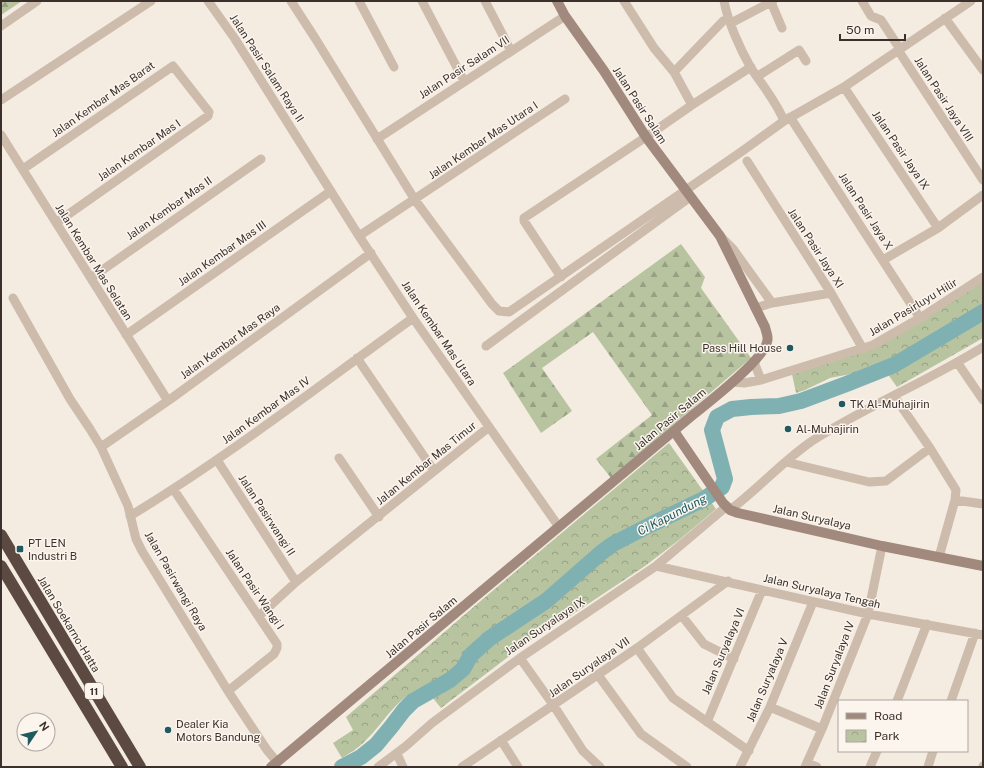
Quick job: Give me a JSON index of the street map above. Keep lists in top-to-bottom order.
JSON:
{
  "streets": {
    "highway": ["Jalan Soekarno-Hatta", "11"],
    "street": [
      "Jalan Pasir Salam VII",
      "Jalan Pasir Salam Raya II",
      "Jalan Kembar Mas Barat",
      "Jalan Pasir Jaya VIII",
      "Jalan Pasir Salam",
      "Jalan Kembar Mas Utara I",
      "Jalan Kembar Mas I",
      "Jalan Pasir Jaya IX",
      "Jalan Kembar Mas II",
      "Jalan Pasir Jaya X",
      "Jalan Pasir Jaya XI",
      "Jalan Kembar Mas III",
      "Jalan Kembar Mas Selatan",
      "Jalan Pasirluyu Hilir",
      "Jalan Kembar Mas Utara",
      "Jalan Kembar Mas Raya",
      "Jalan Kembar Mas IV",
      "Jalan Kembar Mas Timur",
      "Jalan Pasirwangi II",
      "Jalan Suryalaya",
      "Jalan Pasirwangi Raya",
      "Jalan Pasir Wangi I",
      "Jalan Suryalaya Tengah",
      "Jalan Suryalaya IX",
      "Jalan Suryalaya VI",
      "Jalan Suryalaya IV",
      "Jalan Suryalaya VII",
      "Jalan Suryalaya V"
    ]
  },
  "crossings": [
    ["Jalan Pasir Salam VII", "Jalan Pasir Salam"],
    ["Jalan Pasir Salam Raya II", "Jalan Kembar Mas Utara"],
    ["Jalan Kembar Mas Barat", "Jalan Kembar Mas I"],
    ["Jalan Kembar Mas Barat", "Jalan Kembar Mas Selatan"],
    ["Jalan Pasir Salam", "Jalan Pasirluyu Hilir"],
    ["Jalan Pasir Salam", "Jalan Kembar Mas Utara"],
    ["Jalan Pasir Salam", "Jalan Pasirwangi Raya"],
    ["Jalan Kembar Mas Utara I", "Jalan Kembar Mas Utara"],
    ["Jalan Kembar Mas I", "Jalan Kembar Mas Selatan"],
    ["Jalan Kembar Mas II", "Jalan Kembar Mas Selatan"],
    ["Jalan Pasir Jaya X", "Jalan Pasirluyu Hilir"],
    ["Jalan Pasir Jaya XI", "Jalan Pasirluyu Hilir"],
    ["Jalan Kembar Mas III", "Jalan Kembar Mas Selatan"],
    ["Jalan Kembar Mas III", "Jalan Kembar Mas Utara"],
    ["Jalan Kembar Mas Selatan", "Jalan Kembar Mas Raya"],
    ["Jalan Kembar Mas Utara", "Jalan Kembar Mas Raya"],
    ["Jalan Kembar Mas Utara", "Jalan Kembar Mas IV"],
    ["Jalan Kembar Mas Utara", "Jalan Kembar Mas Timur"],
    ["Jalan Kembar Mas Raya", "Jalan Pasirwangi Raya"],
    ["Jalan Kembar Mas IV", "Jalan Pasirwangi II"],
    ["Jalan Kembar Mas IV", "Jalan Pasirwangi Raya"],
    ["Jalan Kembar Mas IV", "Jalan Pasir Wangi I"],
    ["Jalan Kembar Mas Timur", "Jalan Pasirwangi II"],
    ["Jalan Kembar Mas Timur", "Jalan Pasir Wangi I"],
    ["Jalan Suryalaya", "Jalan Suryalaya IX"],
    ["Jalan Suryalaya", "Jalan Suryalaya IV"],
    ["Jalan Pasirwangi Raya", "Jalan Pasir Wangi I"],
    ["Jalan Suryalaya Tengah", "Jalan Suryalaya IX"],
    ["Jalan Suryalaya Tengah", "Jalan Suryalaya VI"],
    ["Jalan Suryalaya Tengah", "Jalan Suryalaya IV"],
    ["Jalan Suryalaya Tengah", "Jalan Suryalaya VII"],
    ["Jalan Suryalaya Tengah", "Jalan Suryalaya V"]
  ],
  "water": ["Ci Kapundung"],
  "places": {
    "other": [
      "Pass Hill House",
      "TK Al-Muhajirin",
      "Al-Muhajirin",
      "Dealer Kia Motors Bandung"
    ],
    "transit": ["PT LEN Industri B"]
  },
  "legend": ["Road", "Park"],
  "scale_bar": "50 m",
  "north": "top right"
}
